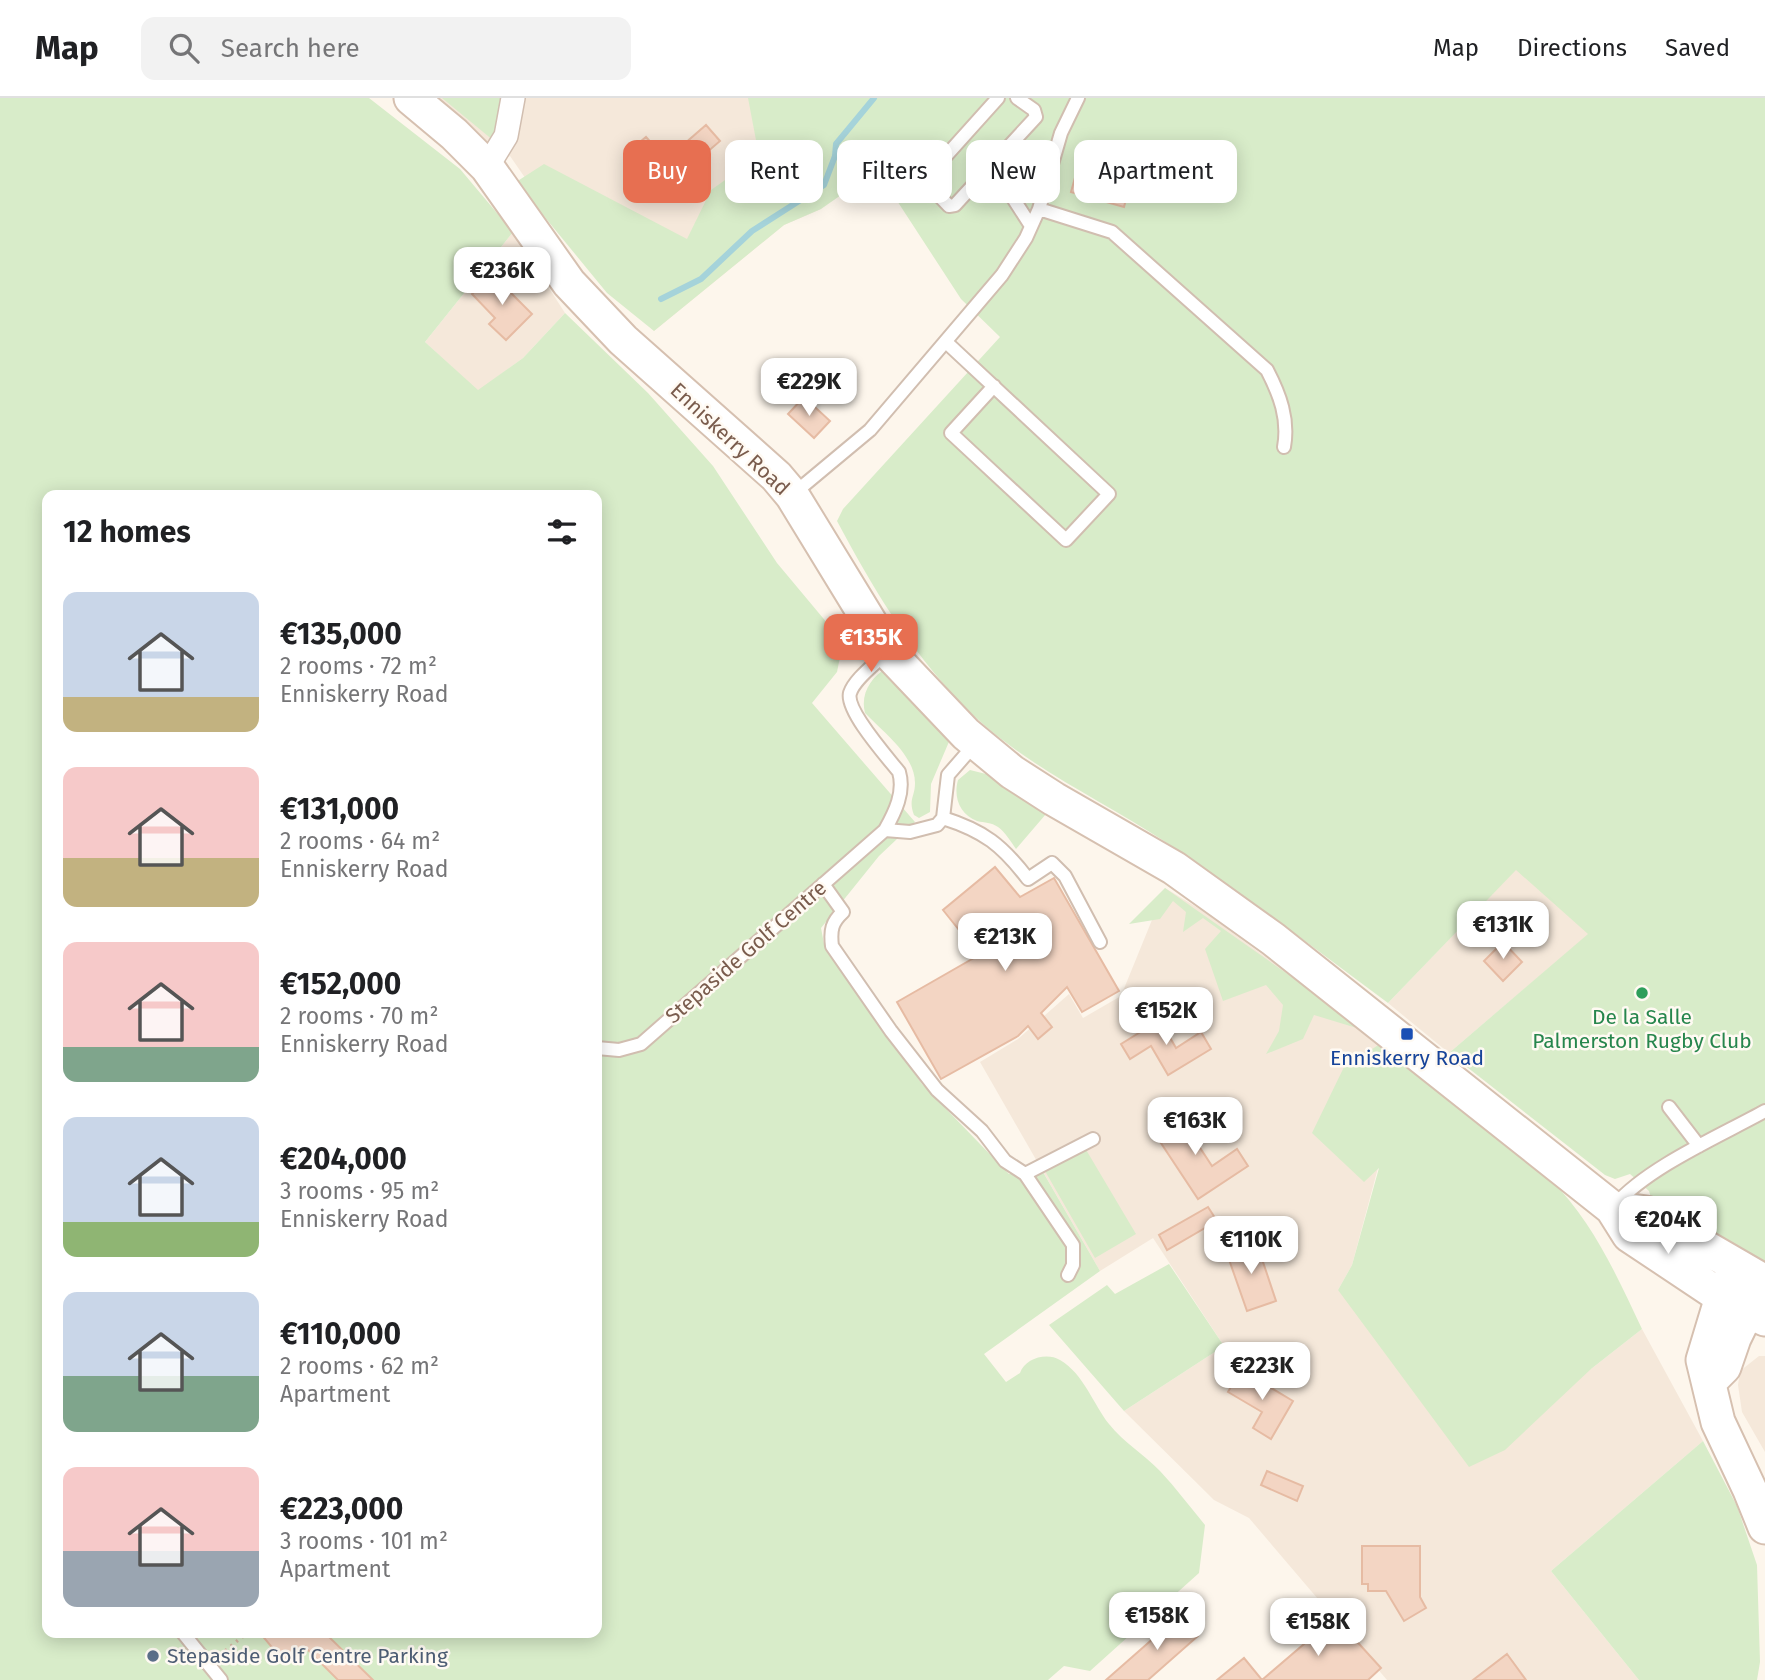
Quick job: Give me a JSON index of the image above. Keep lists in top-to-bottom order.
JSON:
{
  "streets": {
    "main road": ["Enniskerry Road"],
    "lane": ["Stepaside Golf Centre"]
  },
  "places": {
    "other": ["De la Salle Palmerston Rugby Club", "Stepaside Golf Centre Parking"],
    "transit": ["Enniskerry Road"]
  },
  "page": {
    "header": "Map",
    "search": "Search here",
    "nav": ["Map", "Directions", "Saved"],
    "chip": [
      "Buy",
      "Rent",
      "Filters",
      "New",
      "Apartment"
    ],
    "price": [
      "€236K",
      "€229K",
      "€135K",
      "€131K",
      "€213K",
      "€152K",
      "€163K",
      "€204K",
      "€110K",
      "€223K",
      "€158K",
      "€158K"
    ],
    "heading": "12 homes",
    "list": [
      {
        "name": "€135,000",
        "note": "2 rooms · 72 m² · Enniskerry Road"
      },
      {
        "name": "€131,000",
        "note": "2 rooms · 64 m² · Enniskerry Road"
      },
      {
        "name": "€152,000",
        "note": "2 rooms · 70 m² · Enniskerry Road"
      },
      {
        "name": "€204,000",
        "note": "3 rooms · 95 m² · Enniskerry Road"
      },
      {
        "name": "€110,000",
        "note": "2 rooms · 62 m² · Apartment"
      },
      {
        "name": "€223,000",
        "note": "3 rooms · 101 m² · Apartment"
      }
    ]
  }
}
